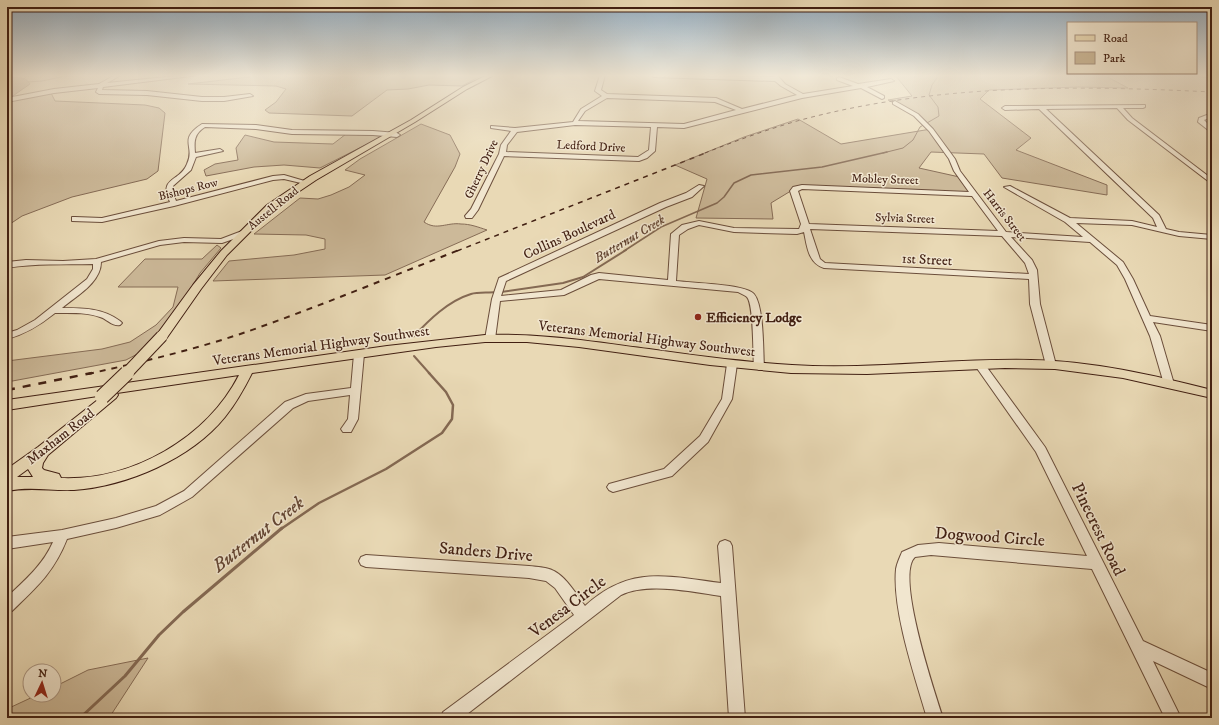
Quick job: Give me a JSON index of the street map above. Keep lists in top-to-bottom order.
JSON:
{
  "streets": {
    "main road": ["Austell Road", "Veterans Memorial Highway Southwest", "Maxham Road"],
    "street": [
      "Ledford Drive",
      "Gherry Drive",
      "Mobley Street",
      "Bishops Row",
      "Harris Street",
      "Sylvia Street",
      "Collins Boulevard",
      "1st Street",
      "Pinecrest Road",
      "Dogwood Circle",
      "Sanders Drive",
      "Venesa Circle"
    ]
  },
  "crossings": [
    ["Ledford Drive", "Gherry Drive"],
    ["Mobley Street", "Harris Street"],
    ["Mobley Street", "Sylvia Street"],
    ["Mobley Street", "1st Street"],
    ["Bishops Row", "Austell Road"],
    ["Austell Road", "Maxham Road"],
    ["Harris Street", "Sylvia Street"],
    ["Harris Street", "1st Street"],
    ["Harris Street", "Veterans Memorial Highway Southwest"],
    ["Sylvia Street", "1st Street"],
    ["Collins Boulevard", "Veterans Memorial Highway Southwest"],
    ["Veterans Memorial Highway Southwest", "Pinecrest Road"],
    ["Pinecrest Road", "Dogwood Circle"],
    ["Sanders Drive", "Venesa Circle"]
  ],
  "water": ["Butternut Creek"],
  "places": ["Efficiency Lodge"],
  "legend": ["Road", "Park"],
  "north": "top"
}
